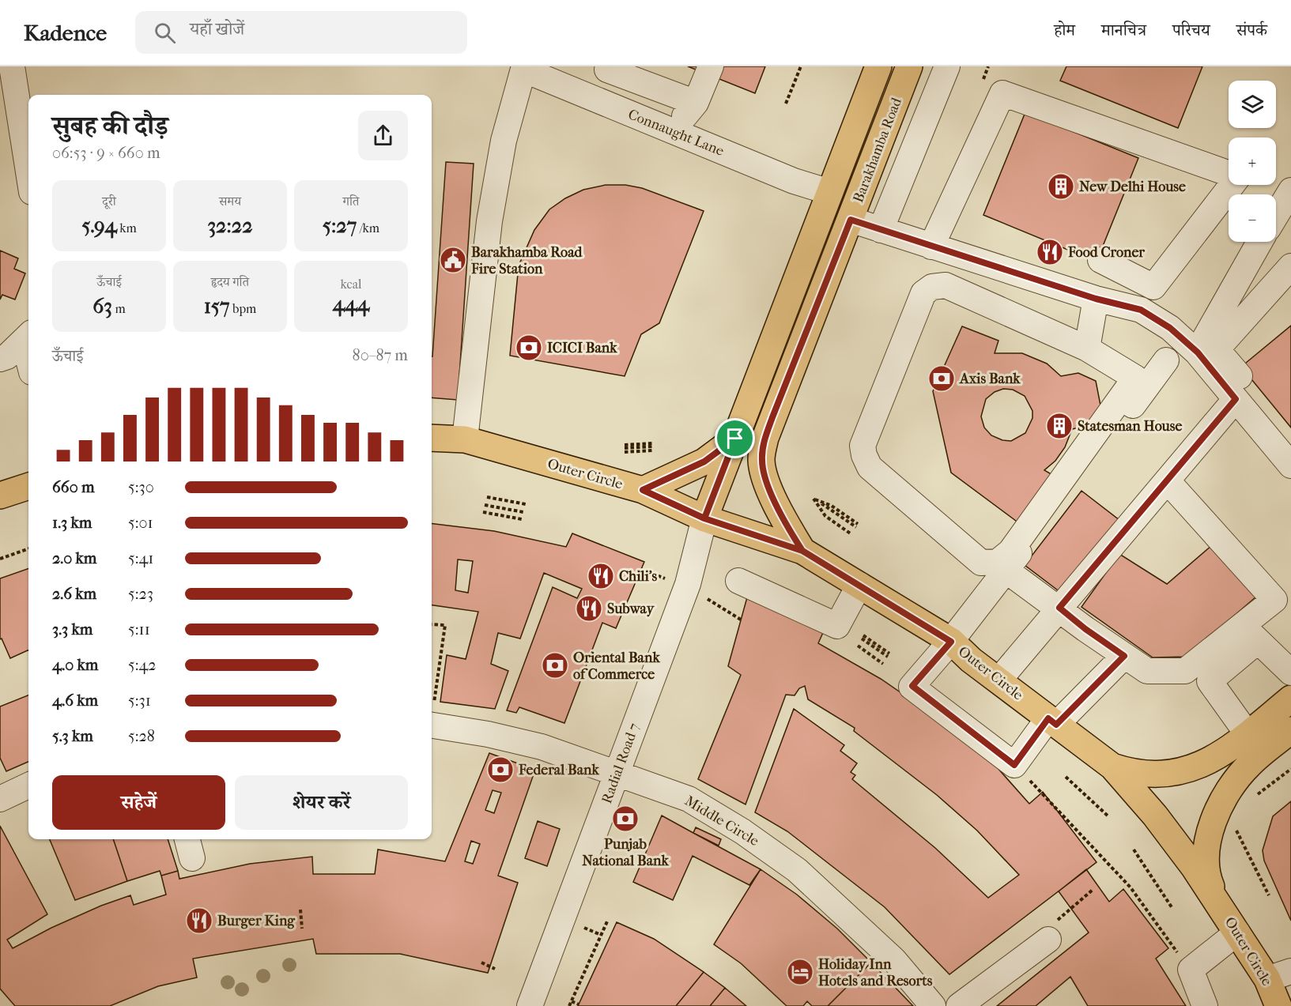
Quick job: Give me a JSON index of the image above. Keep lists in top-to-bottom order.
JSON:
{
  "streets": {
    "main road": ["Barakhamba Road", "Outer Circle"],
    "street": ["Connaught Lane", "Radial Road 7", "Middle Circle"]
  },
  "crossings": [
    ["Connaught Lane", "Barakhamba Road"],
    ["Barakhamba Road", "Outer Circle"],
    ["Barakhamba Road", "Radial Road 7"],
    ["Outer Circle", "Radial Road 7"],
    ["Radial Road 7", "Middle Circle"]
  ],
  "places": {
    "building": ["New Delhi House", "Statesman House"],
    "restaurant": [
      "Food Croner",
      "Chili's",
      "Subway",
      "Burger King"
    ],
    "public building": ["Barakhamba Road Fire Station"],
    "bank": [
      "ICICI Bank",
      "Axis Bank",
      "Oriental Bank of Commerce",
      "Federal Bank",
      "Punjab National Bank"
    ],
    "hotel": ["Holiday Inn Hotels and Resorts"]
  },
  "page": {
    "header": "Kadence",
    "search": "यहाँ खोजें",
    "nav": [
      "होम",
      "मानचित्र",
      "परिचय",
      "संपर्क"
    ],
    "map_buttons": ["+", "−"],
    "heading": ["सुबह की दौड़", "06:53 · 9 × 660 m"],
    "stats": [
      ["दूरी", "5.94 km"],
      ["समय", "32:22"],
      ["गति", "5:27 /km"],
      ["ऊँचाई", "63 m"],
      ["हृदय गति", "157 bpm"],
      ["kcal", "444"]
    ],
    "chart": ["ऊँचाई", "80–87 m"],
    "list": [
      {
        "name": "660 m",
        "note": "5:30"
      },
      {
        "name": "1.3 km",
        "note": "5:01"
      },
      {
        "name": "2.0 km",
        "note": "5:41"
      },
      {
        "name": "2.6 km",
        "note": "5:23"
      },
      {
        "name": "3.3 km",
        "note": "5:11"
      },
      {
        "name": "4.0 km",
        "note": "5:42"
      },
      {
        "name": "4.6 km",
        "note": "5:31"
      },
      {
        "name": "5.3 km",
        "note": "5:28"
      }
    ],
    "buttons": ["सहेजें", "शेयर करें"]
  }
}
